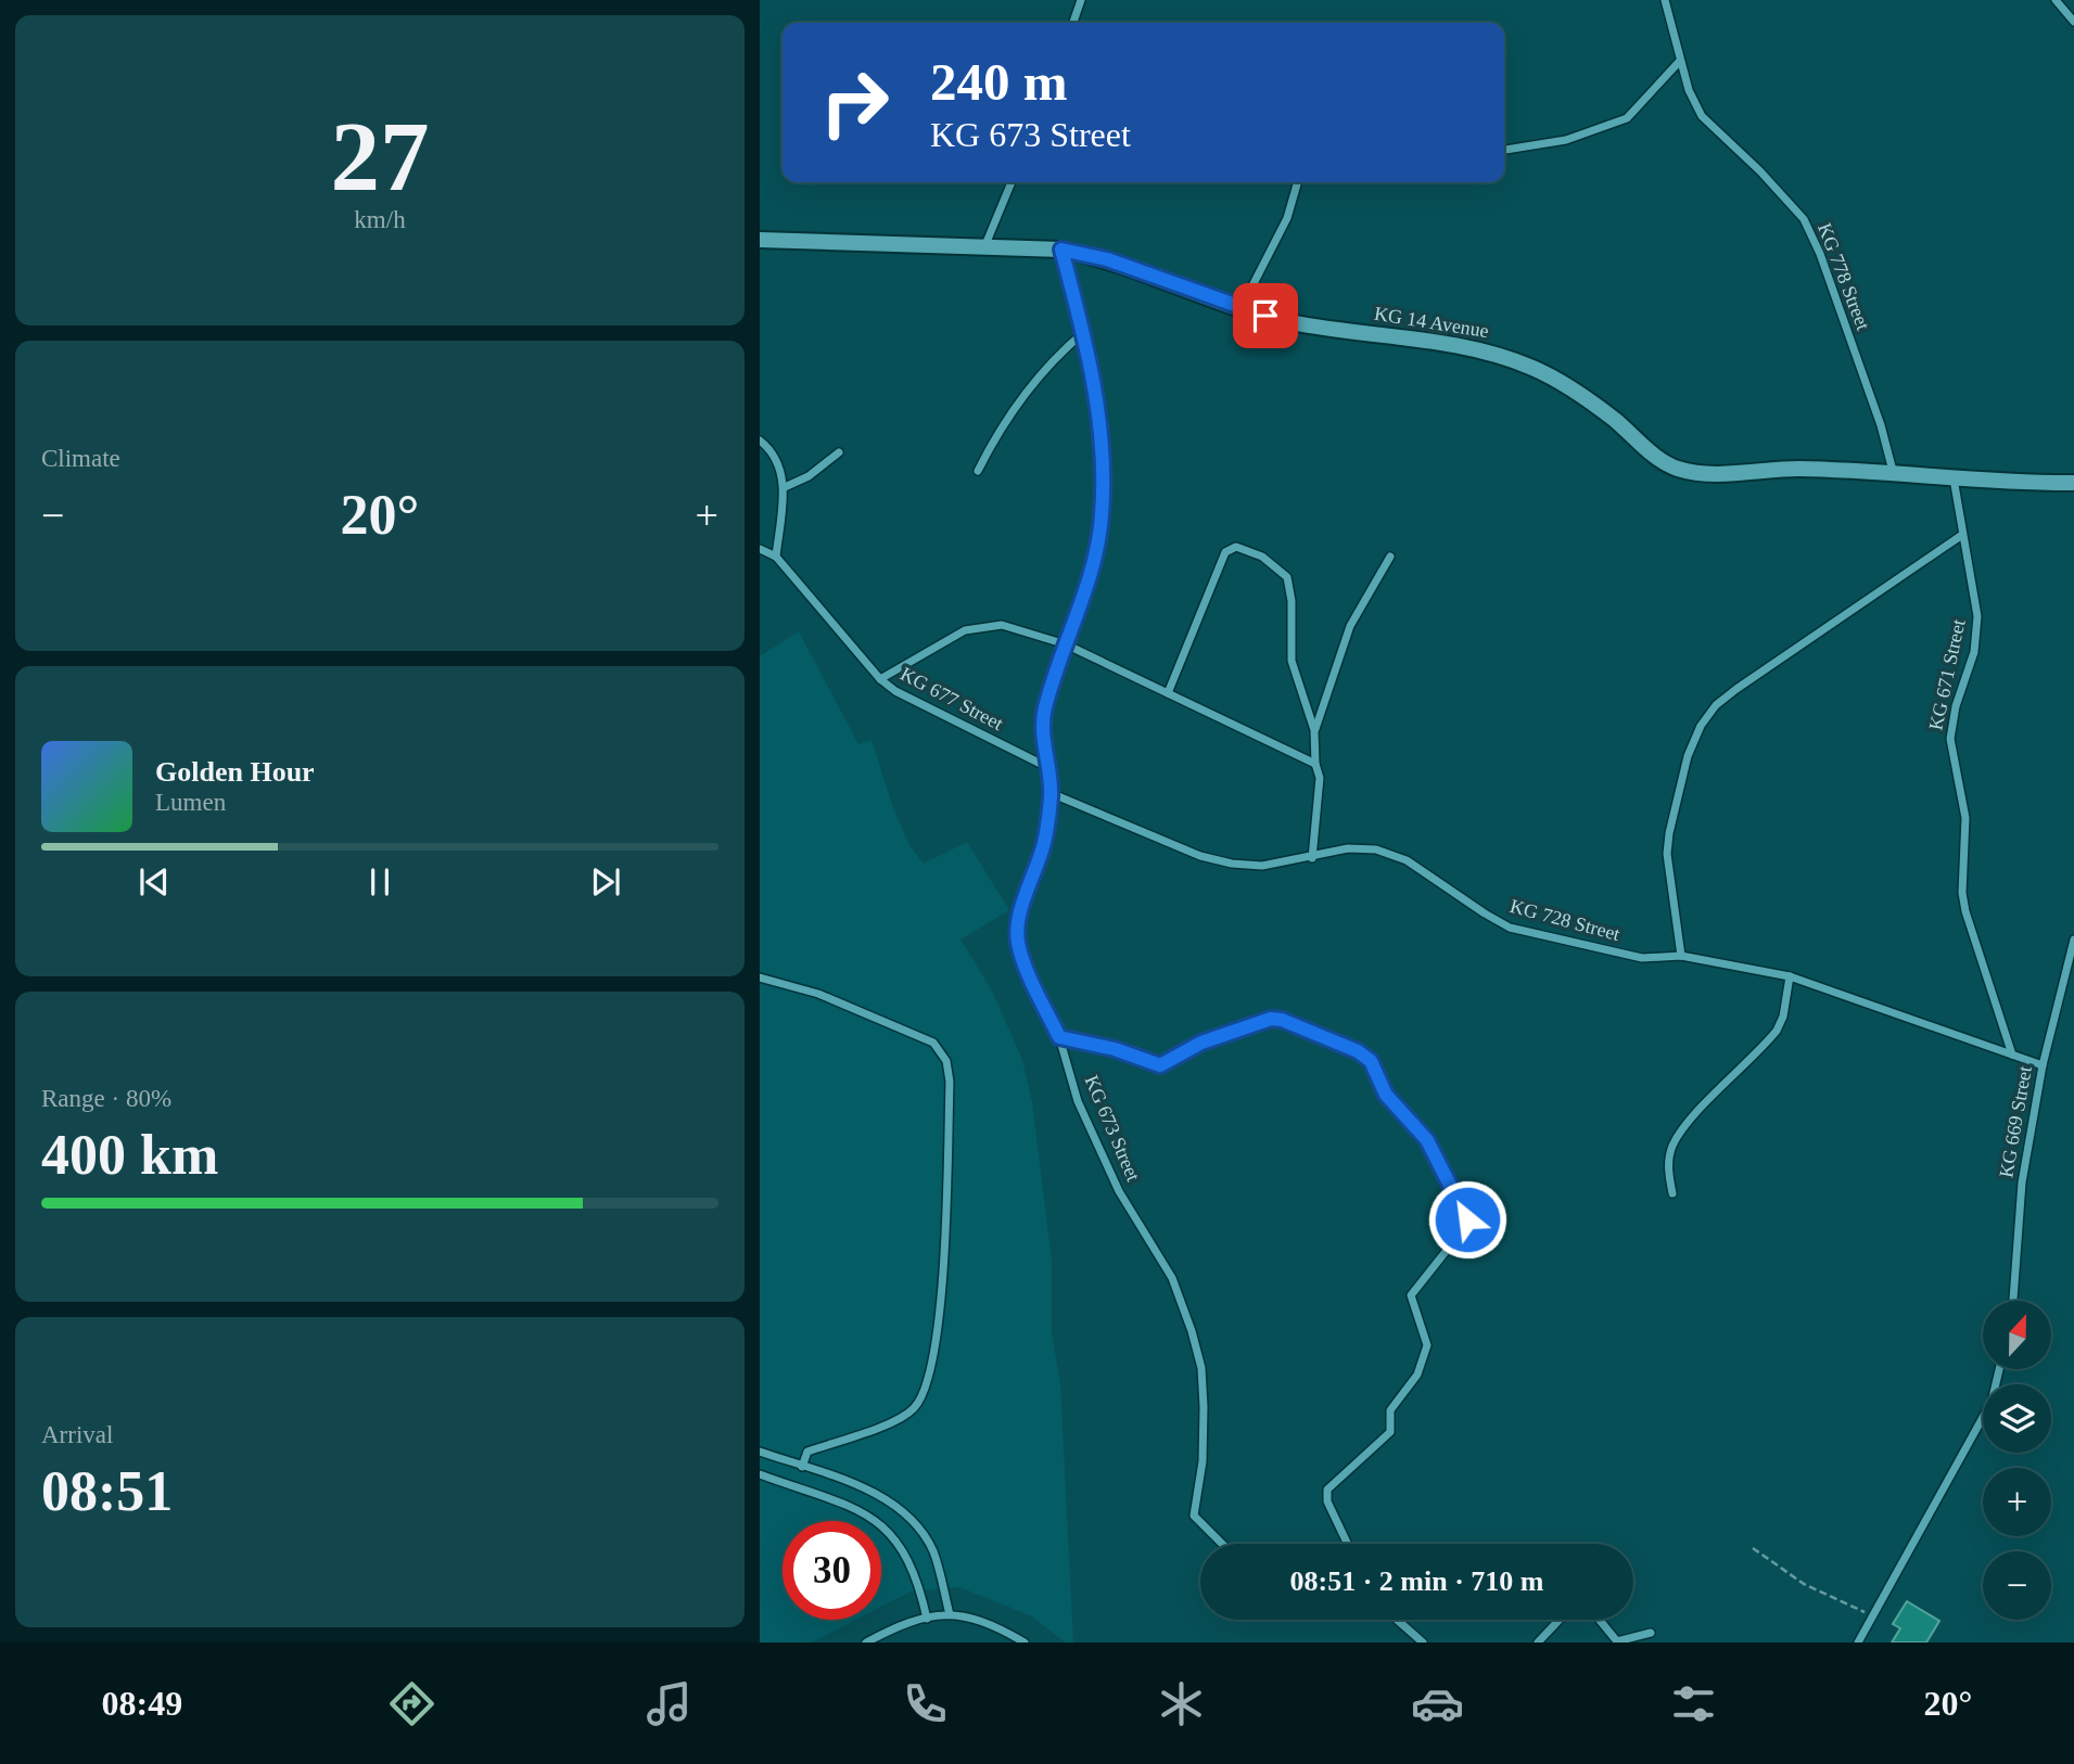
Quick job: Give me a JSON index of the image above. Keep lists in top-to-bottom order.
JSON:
{
  "streets": {
    "main road": ["KG 14 Avenue"],
    "street": [
      "KG 778 Street",
      "KG 671 Street",
      "KG 677 Street",
      "KG 728 Street",
      "KG 669 Street",
      "KG 673 Street"
    ]
  },
  "crossings": [
    ["KG 778 Street", "KG 14 Avenue"],
    ["KG 14 Avenue", "KG 671 Street"],
    ["KG 14 Avenue", "KG 673 Street"],
    ["KG 671 Street", "KG 728 Street"],
    ["KG 677 Street", "KG 673 Street"],
    ["KG 728 Street", "KG 669 Street"],
    ["KG 728 Street", "KG 673 Street"]
  ],
  "north": "top",
  "page": {
    "tile": [
      ["27", "km/h"],
      "Climate",
      ["Range · 80%", "400 km"],
      ["Arrival", "08:51"]
    ],
    "turn": ["240 m", "KG 673 Street"],
    "heat": ["−", "20°", "+"],
    "song": ["Golden Hour", "Lumen"],
    "map_buttons": ["+", "−"],
    "limit": "30",
    "trip": "08:51 · 2 min · 710 m",
    "tabs": ["08:49", "20°"]
  }
}
